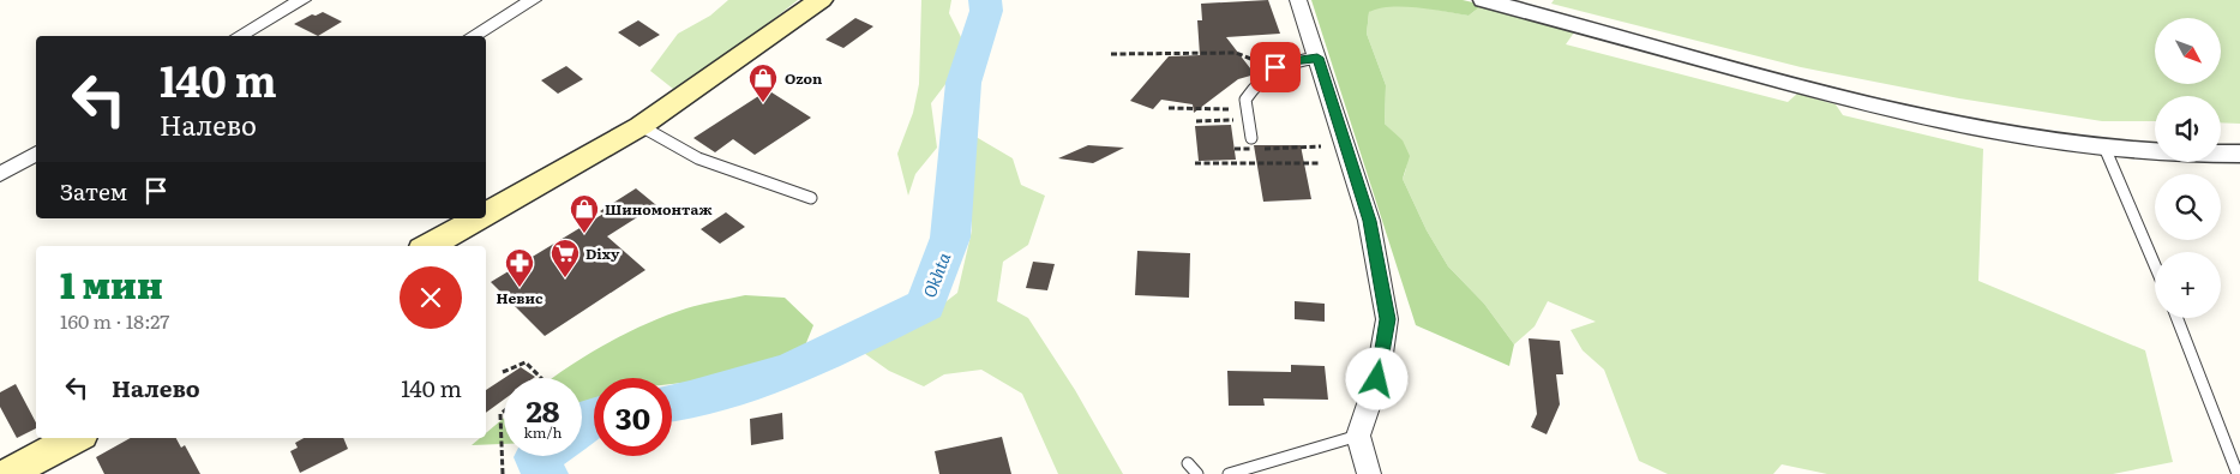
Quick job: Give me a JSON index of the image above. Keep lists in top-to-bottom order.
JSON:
{
  "water": ["Okhta"],
  "places": {
    "shop": ["Ozon", "Шиномонтаж"],
    "supermarket": ["Dixy"],
    "pharmacy": ["Невис"]
  },
  "north": "bottom right",
  "page": {
    "map_buttons": "+",
    "turn": ["140 m", "Налево"],
    "then": "Затем",
    "heading": ["1 мин", "160 m · 18:27"],
    "list": [
      {
        "name": "Налево",
        "value": "140 m"
      }
    ],
    "speed": "28 km/h",
    "limit": "30"
  }
}
